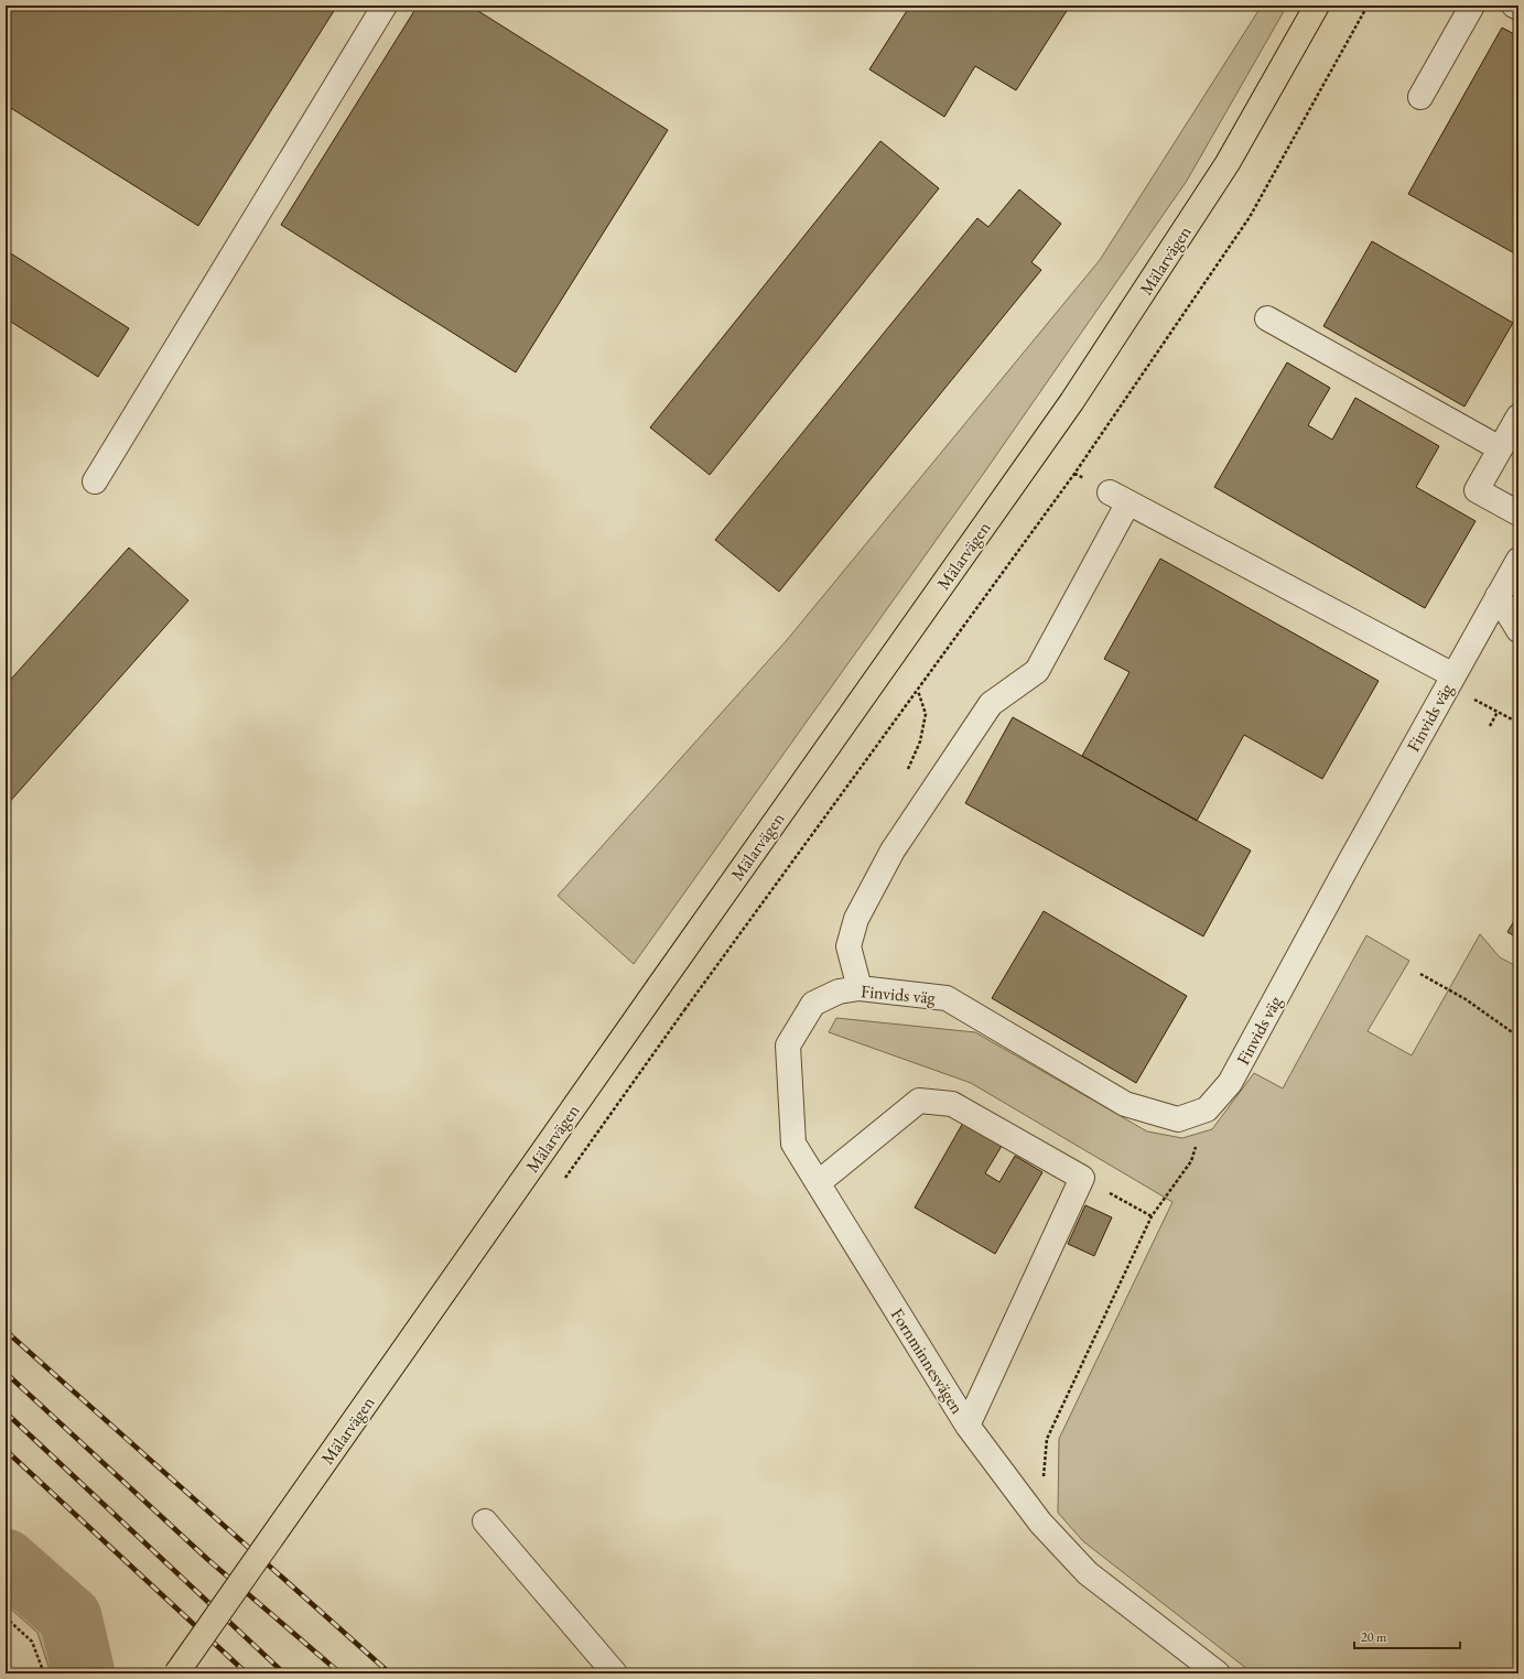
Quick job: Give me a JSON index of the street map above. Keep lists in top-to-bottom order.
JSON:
{
  "streets": {
    "main road": ["Mälarvägen"],
    "street": ["Finvids väg", "Fornminnesvägen"]
  },
  "crossings": [
    ["Finvids väg", "Fornminnesvägen"]
  ],
  "scale_bar": "20 m"
}
